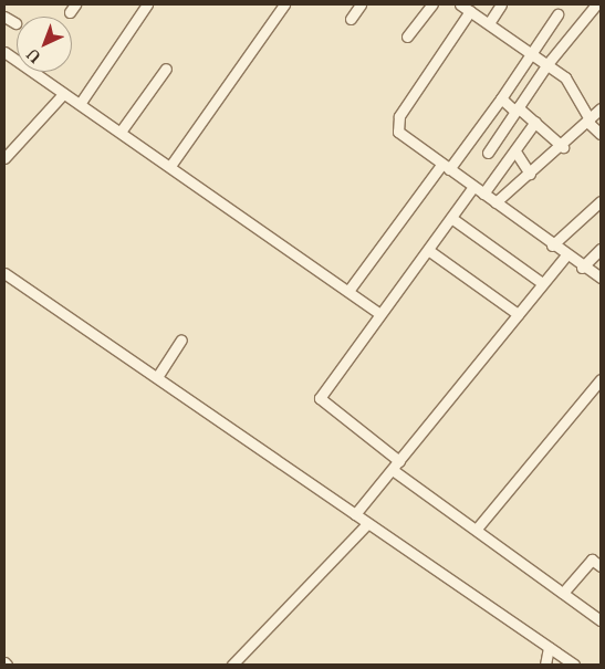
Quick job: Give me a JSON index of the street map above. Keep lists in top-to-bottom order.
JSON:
{
  "north": "bottom left"
}
